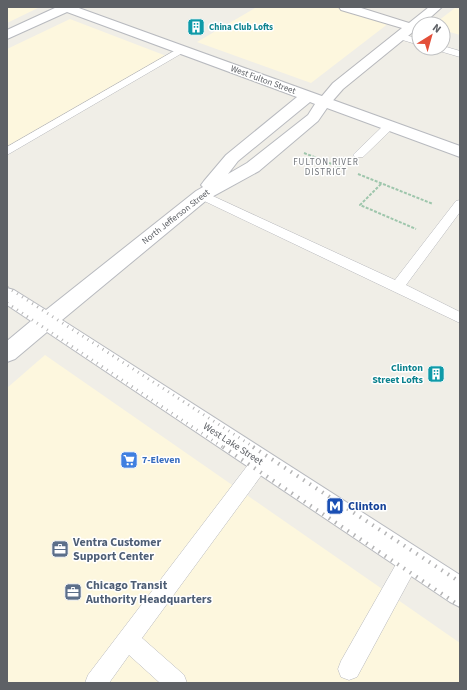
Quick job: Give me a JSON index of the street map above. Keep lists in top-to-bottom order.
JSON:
{
  "streets": {
    "main road": ["West Fulton Street", "North Jefferson Street", "West Lake Street"]
  },
  "crossings": [
    ["West Fulton Street", "North Jefferson Street"],
    ["North Jefferson Street", "West Lake Street"]
  ],
  "districts": ["FULTON RIVER DISTRICT"],
  "places": {
    "building": ["China Club Lofts", "Clinton Street Lofts"],
    "supermarket": ["7-Eleven"],
    "metro station": ["Clinton"],
    "office": ["Ventra Customer Support Center", "Chicago Transit Authority Headquarters"]
  },
  "north": "top right"
}
